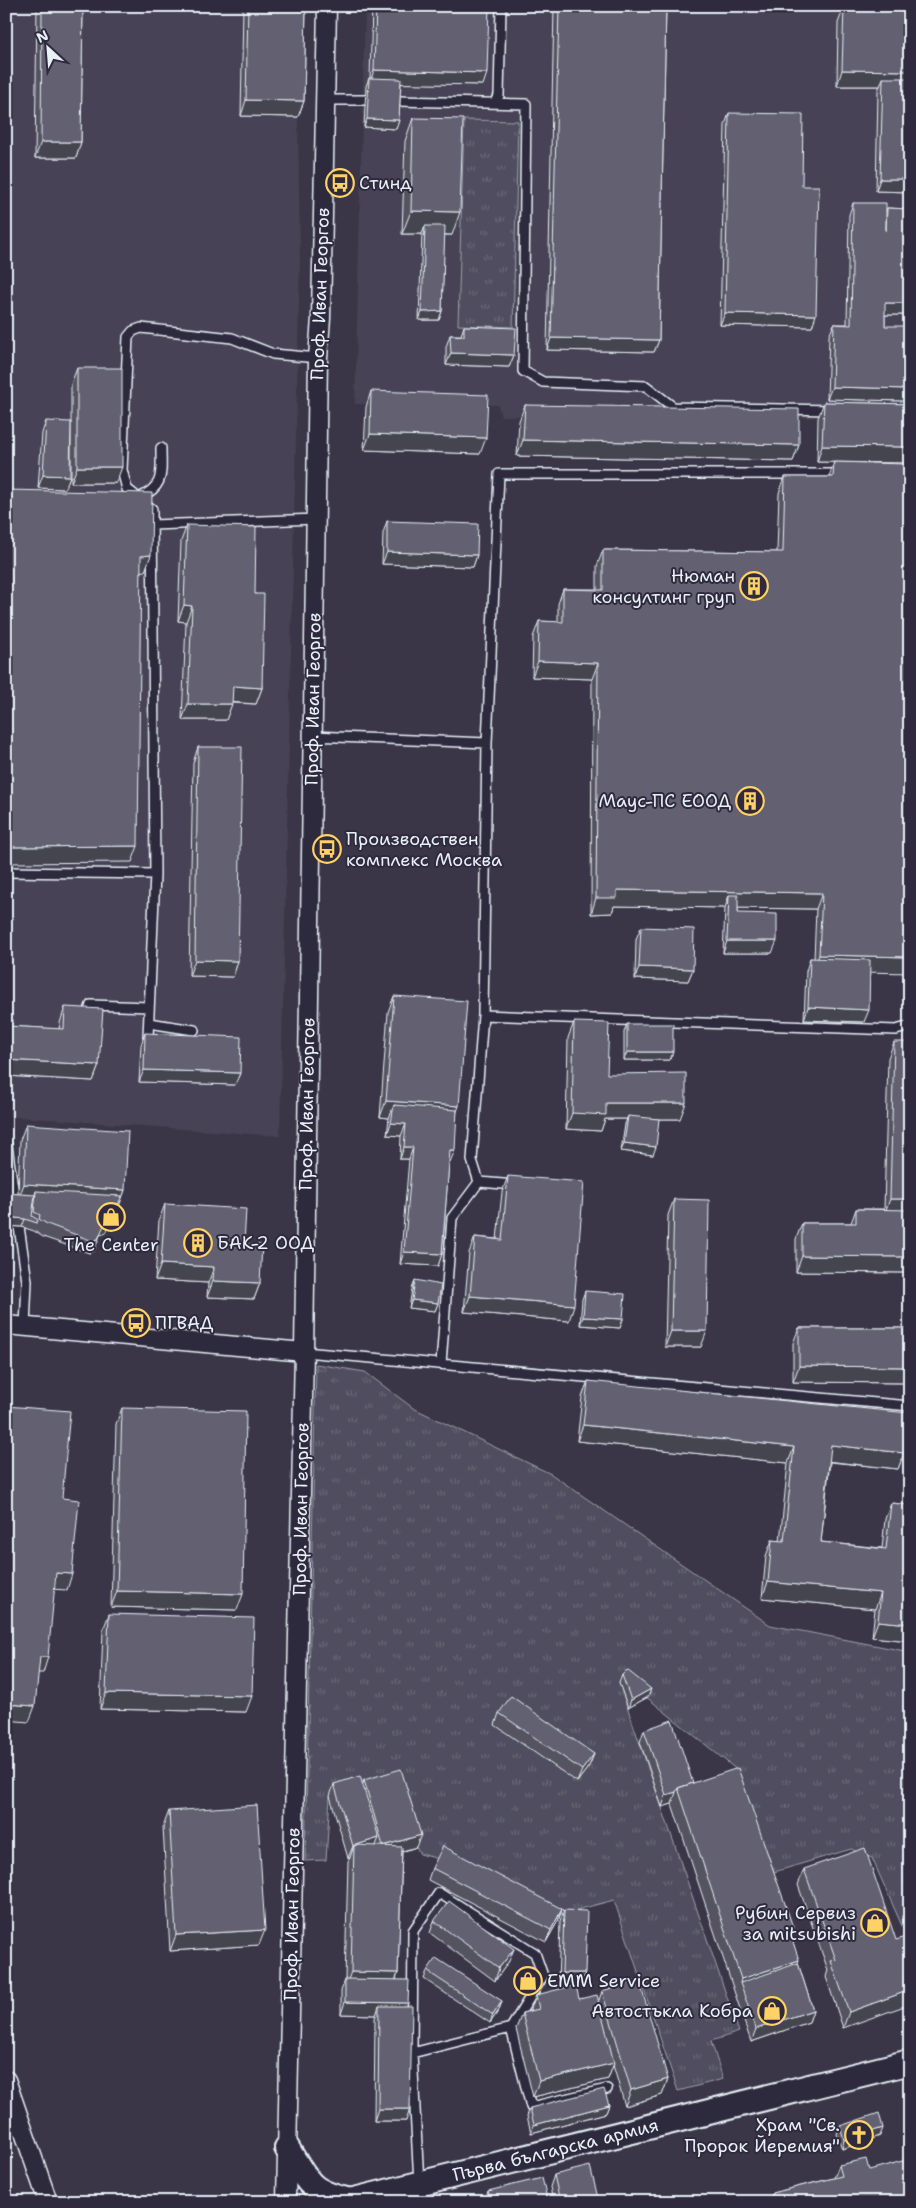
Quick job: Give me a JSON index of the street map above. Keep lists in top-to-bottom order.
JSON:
{
  "streets": {
    "street": ["Проф. Иван Георгов", "Първа българска армия"]
  },
  "places": {
    "bus stop": ["Стинд", "Производствен комплекс Москва", "ПГВАД"],
    "building": ["Нюман консултинг груп", "Маус-ПС ЕООД", "БАК-2 ООД"],
    "shop": [
      "The Center",
      "Рубин Сервиз за mitsubishi",
      "EMM Service",
      "Автостъкла Кобра"
    ],
    "church": ["Храм \"Св. Пророк Йеремия\""]
  },
  "north": "top left"
}
